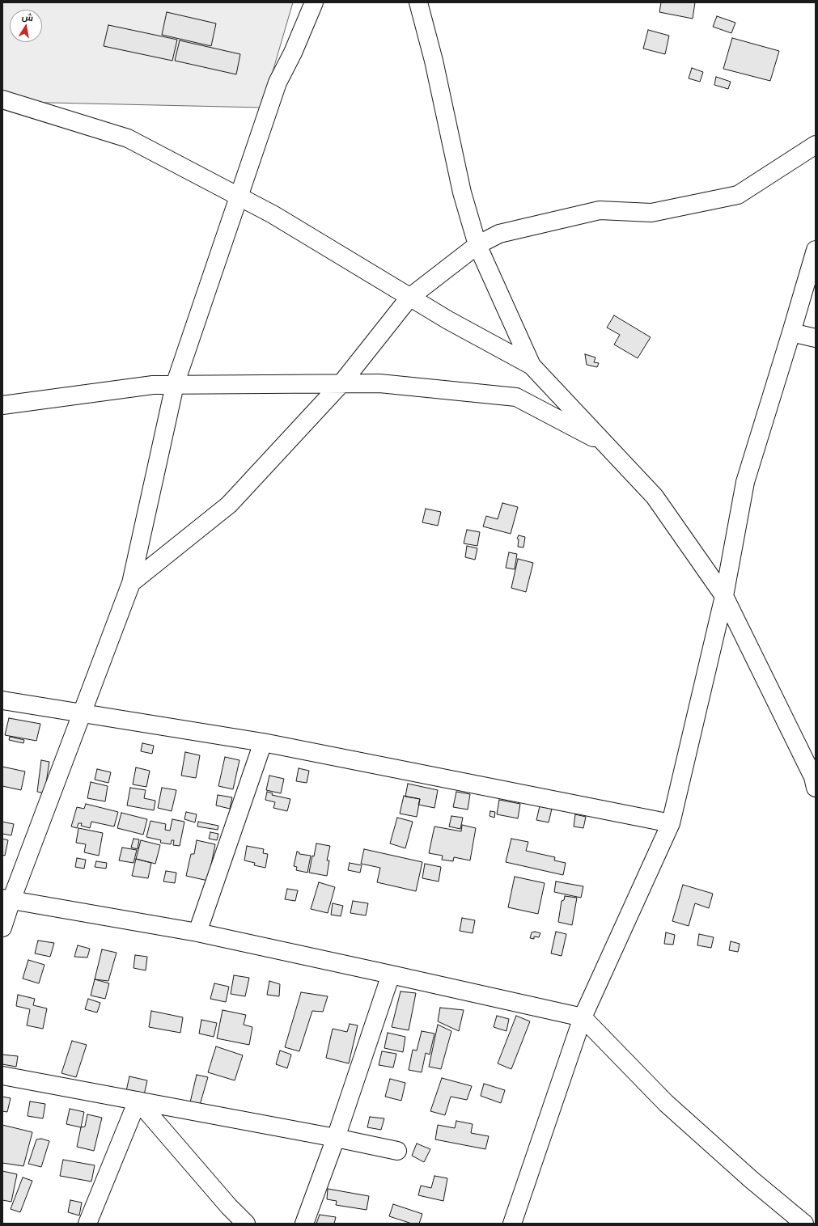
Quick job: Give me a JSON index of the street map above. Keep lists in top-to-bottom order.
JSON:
{
  "north": "top"
}
